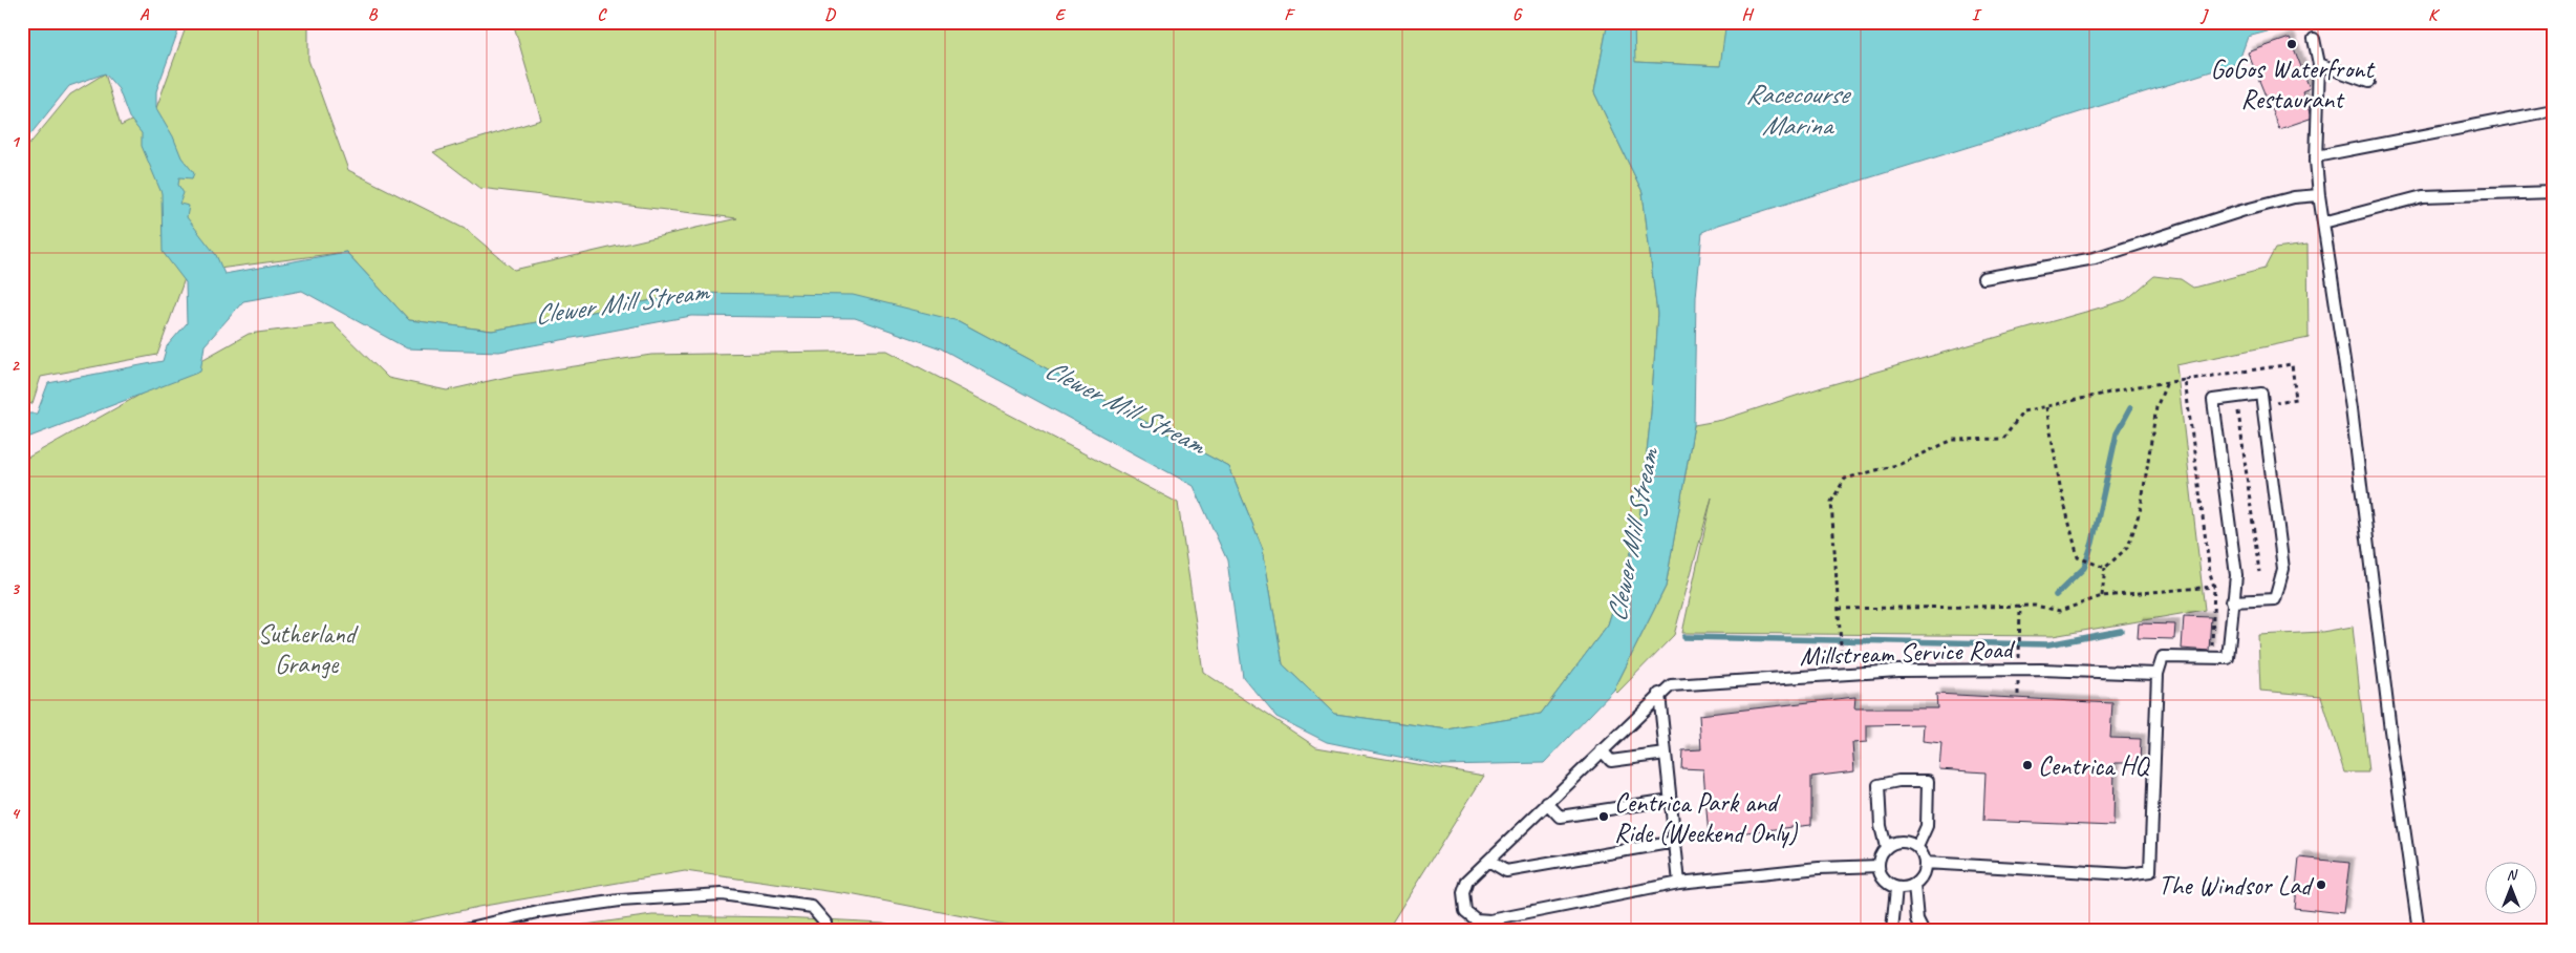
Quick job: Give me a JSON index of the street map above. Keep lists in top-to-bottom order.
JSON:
{
  "streets": {
    "lane": ["Millstream Service Road"]
  },
  "water": ["Racecourse Marina", "Clewer Mill Stream"],
  "parks": ["Sutherland Grange"],
  "places": [
    "GoGos Waterfront Restaurant",
    "Centrica HQ",
    "Centrica Park and Ride (Weekend Only)",
    "The Windsor Lad"
  ],
  "north": "top",
  "grid": {
    "columns": [
      "A",
      "B",
      "C",
      "D",
      "E",
      "F",
      "G",
      "H",
      "I",
      "J",
      "K"
    ],
    "rows": [
      "1",
      "2",
      "3",
      "4"
    ]
  }
}
